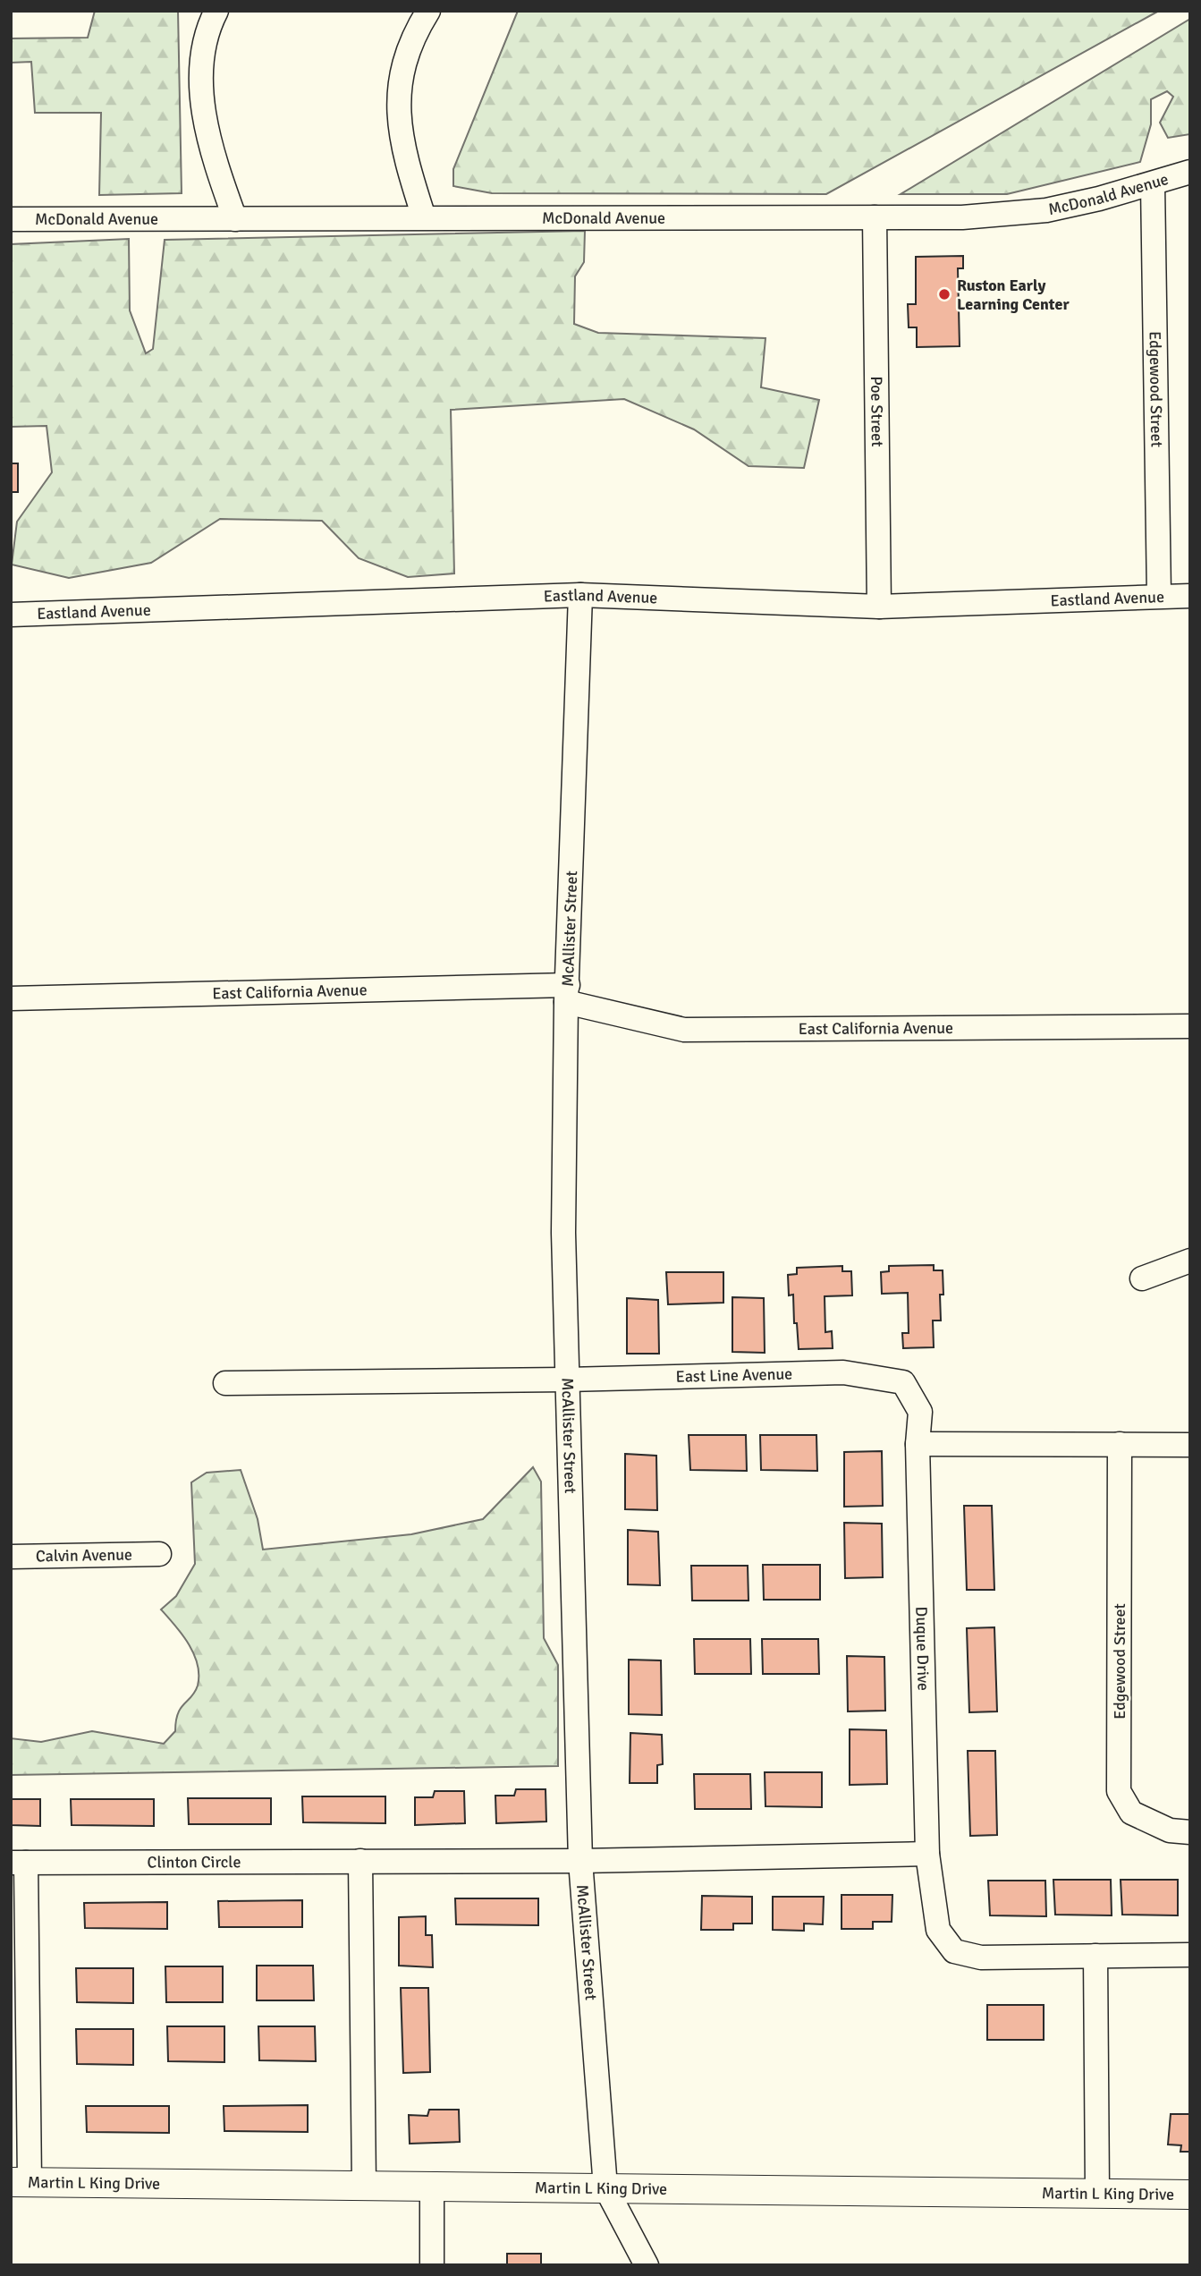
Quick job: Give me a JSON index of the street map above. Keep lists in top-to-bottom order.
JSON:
{
  "streets": {
    "main road": ["Martin L King Drive"],
    "street": [
      "McDonald Avenue",
      "Edgewood Street",
      "Poe Street",
      "Eastland Avenue",
      "McAllister Street",
      "East California Avenue",
      "East Line Avenue",
      "Calvin Avenue",
      "Duque Drive",
      "Clinton Circle"
    ]
  },
  "crossings": [
    ["McDonald Avenue", "Edgewood Street"],
    ["McDonald Avenue", "Poe Street"],
    ["Edgewood Street", "Eastland Avenue"],
    ["Poe Street", "Eastland Avenue"],
    ["Eastland Avenue", "McAllister Street"],
    ["McAllister Street", "East California Avenue"],
    ["McAllister Street", "East Line Avenue"],
    ["McAllister Street", "Clinton Circle"],
    ["McAllister Street", "Martin L King Drive"],
    ["East Line Avenue", "Duque Drive"],
    ["Clinton Circle", "Martin L King Drive"]
  ],
  "places": ["Ruston Early Learning Center"]
}
